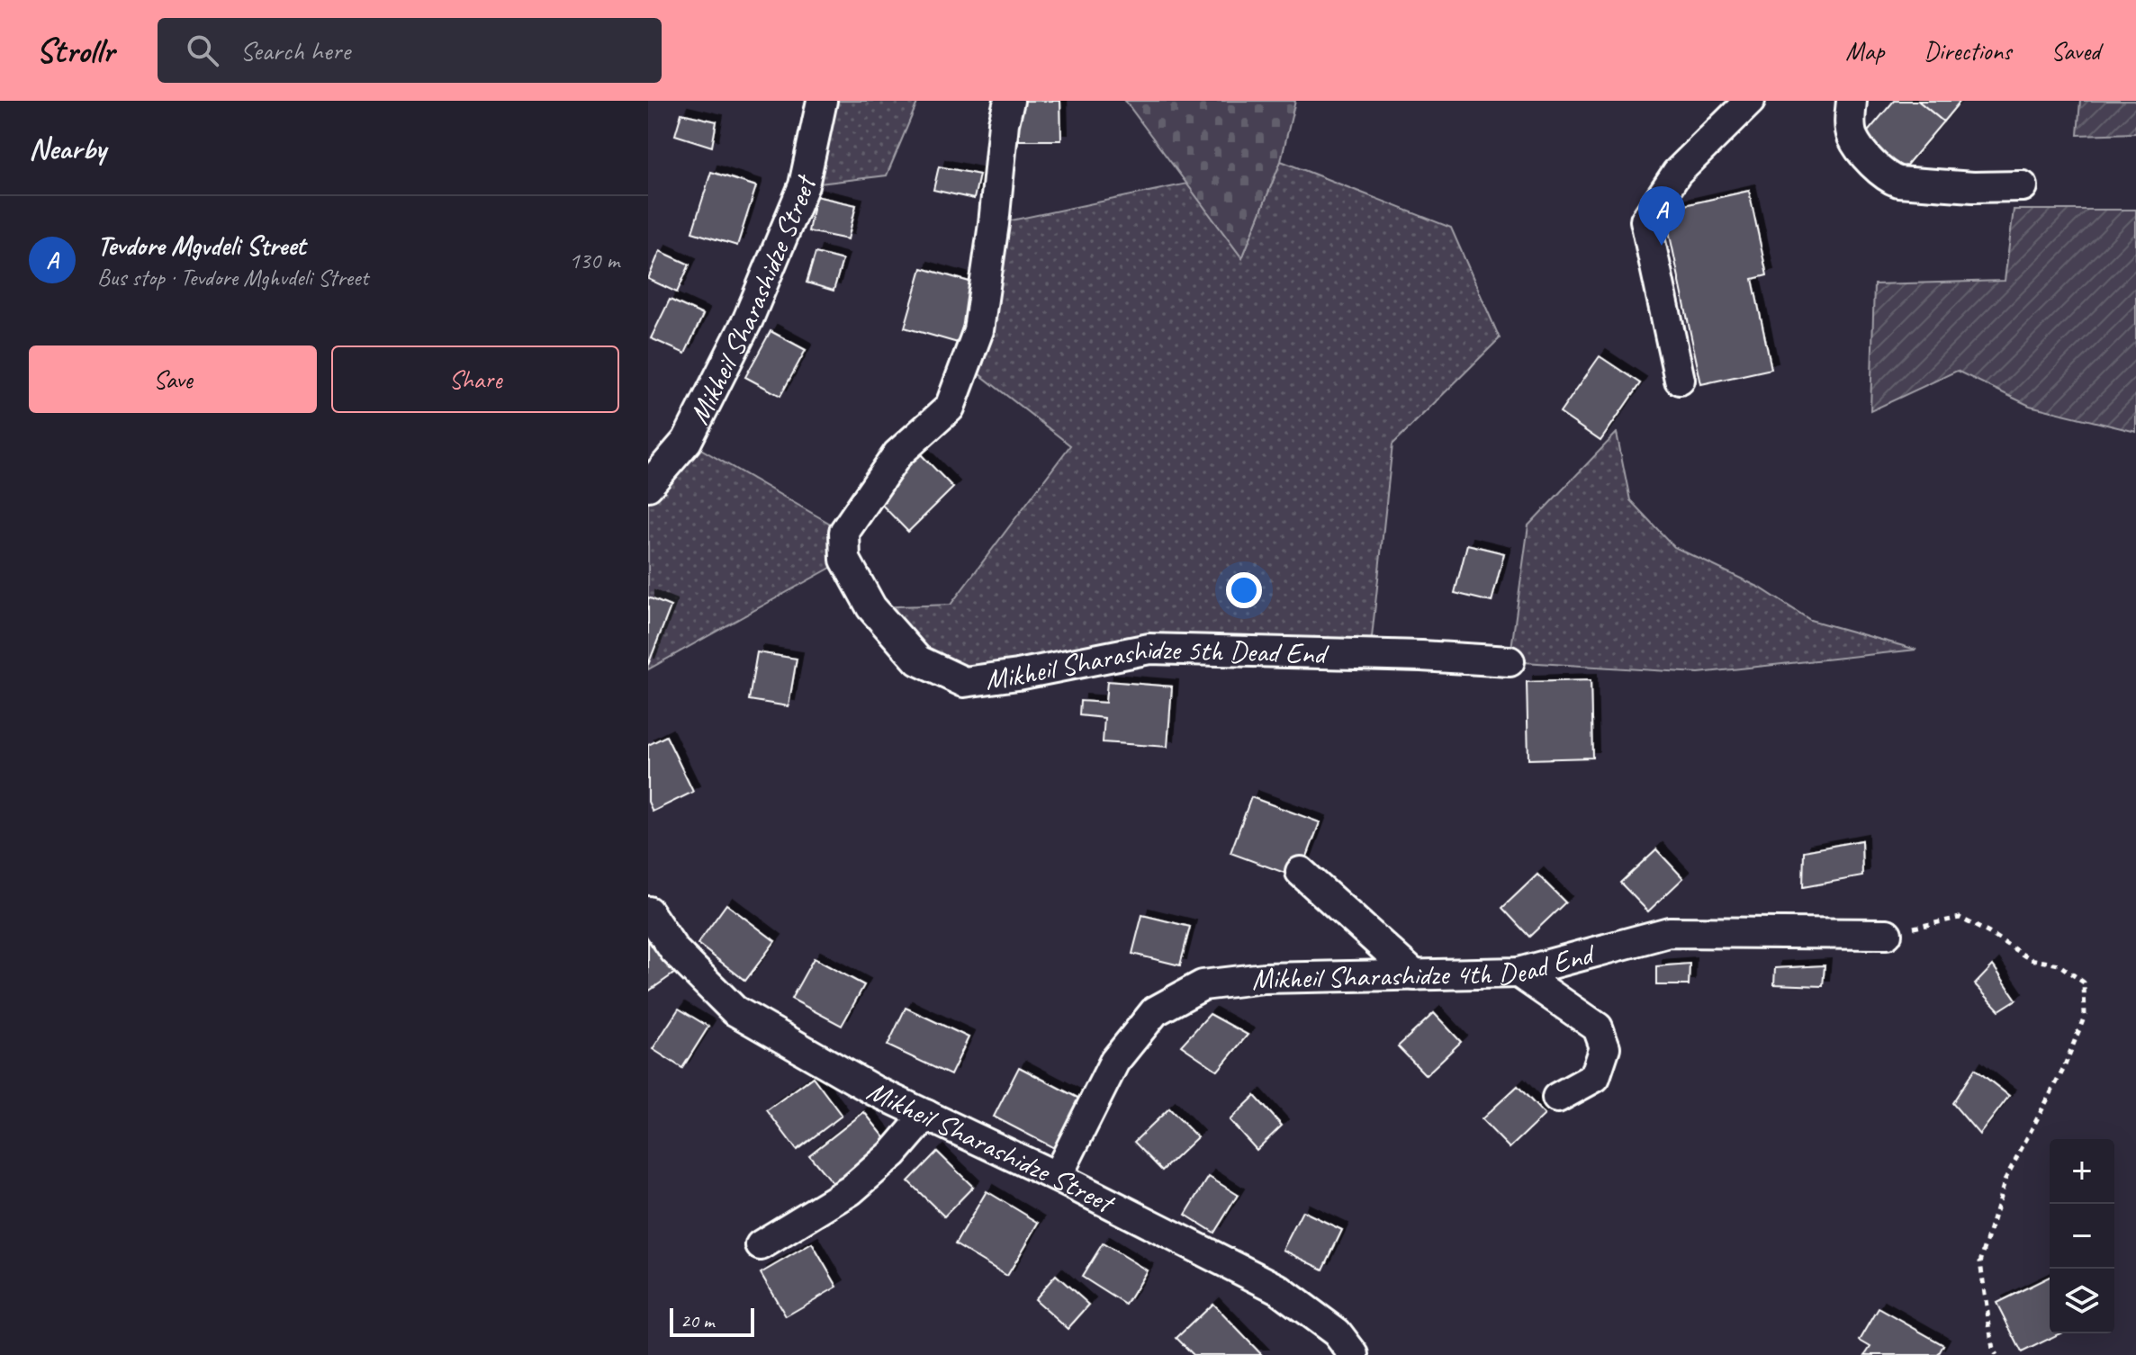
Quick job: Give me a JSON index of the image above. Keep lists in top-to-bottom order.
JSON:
{
  "streets": {
    "street": ["Mikheil Sharashidze Street", "Mikheil Sharashidze 5th Dead End", "Mikheil Sharashidze 4th Dead End"]
  },
  "crossings": [
    ["Mikheil Sharashidze Street", "Mikheil Sharashidze 4th Dead End"]
  ],
  "scale_bar": "20 m",
  "page": {
    "header": "Strollr",
    "search": "Search here",
    "nav": ["Map", "Directions", "Saved"],
    "heading": "Nearby",
    "pins": "A",
    "list": [
      {
        "mark": "A",
        "name": "Tevdore Mgvdeli Street",
        "note": "Bus stop · Tevdore Mghvdeli Street",
        "value": "130 m"
      }
    ],
    "buttons": ["Save", "Share"],
    "map_buttons": ["+", "−"],
    "scale": "20 m"
  }
}
